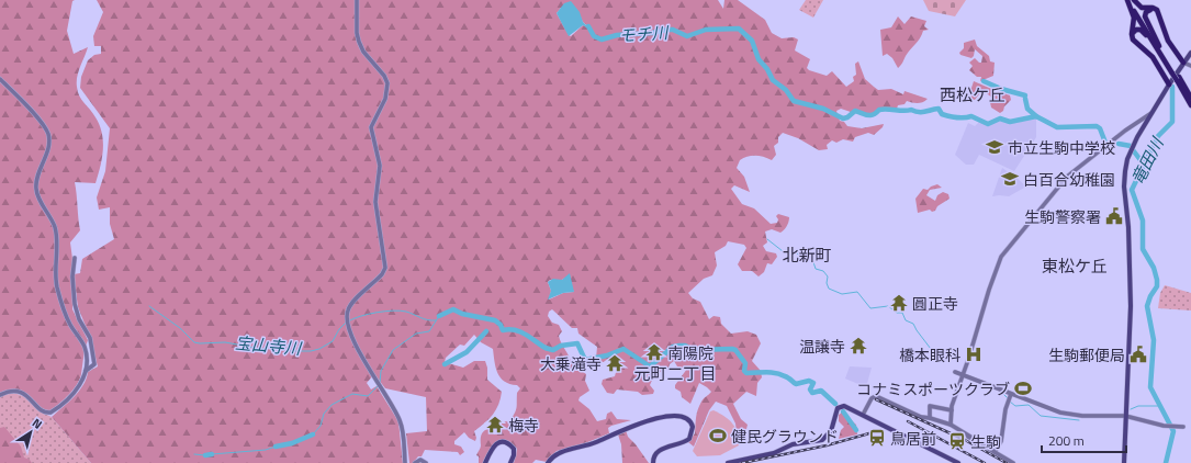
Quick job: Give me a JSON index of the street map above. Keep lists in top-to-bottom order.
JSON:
{
  "districts": [
    "西松ケ丘",
    "北新町",
    "東松ケ丘",
    "元町二丁目"
  ],
  "water": ["モチ川", "竜田川", "宝山寺川"],
  "places": {
    "school or university": ["市立生駒中学校", "白百合幼稚園"],
    "public building": ["生駒警察署", "生駒郵便局"],
    "temple": [
      "圓正寺",
      "温譲寺",
      "南陽院",
      "大乗滝寺",
      "梅寺"
    ],
    "hospital": ["橋本眼科"],
    "sports": ["コナミスポーツクラブ", "健民グラウンド"],
    "station": ["鳥居前", "生駒"]
  },
  "scale_bar": "200 m",
  "north": "top right"
}
